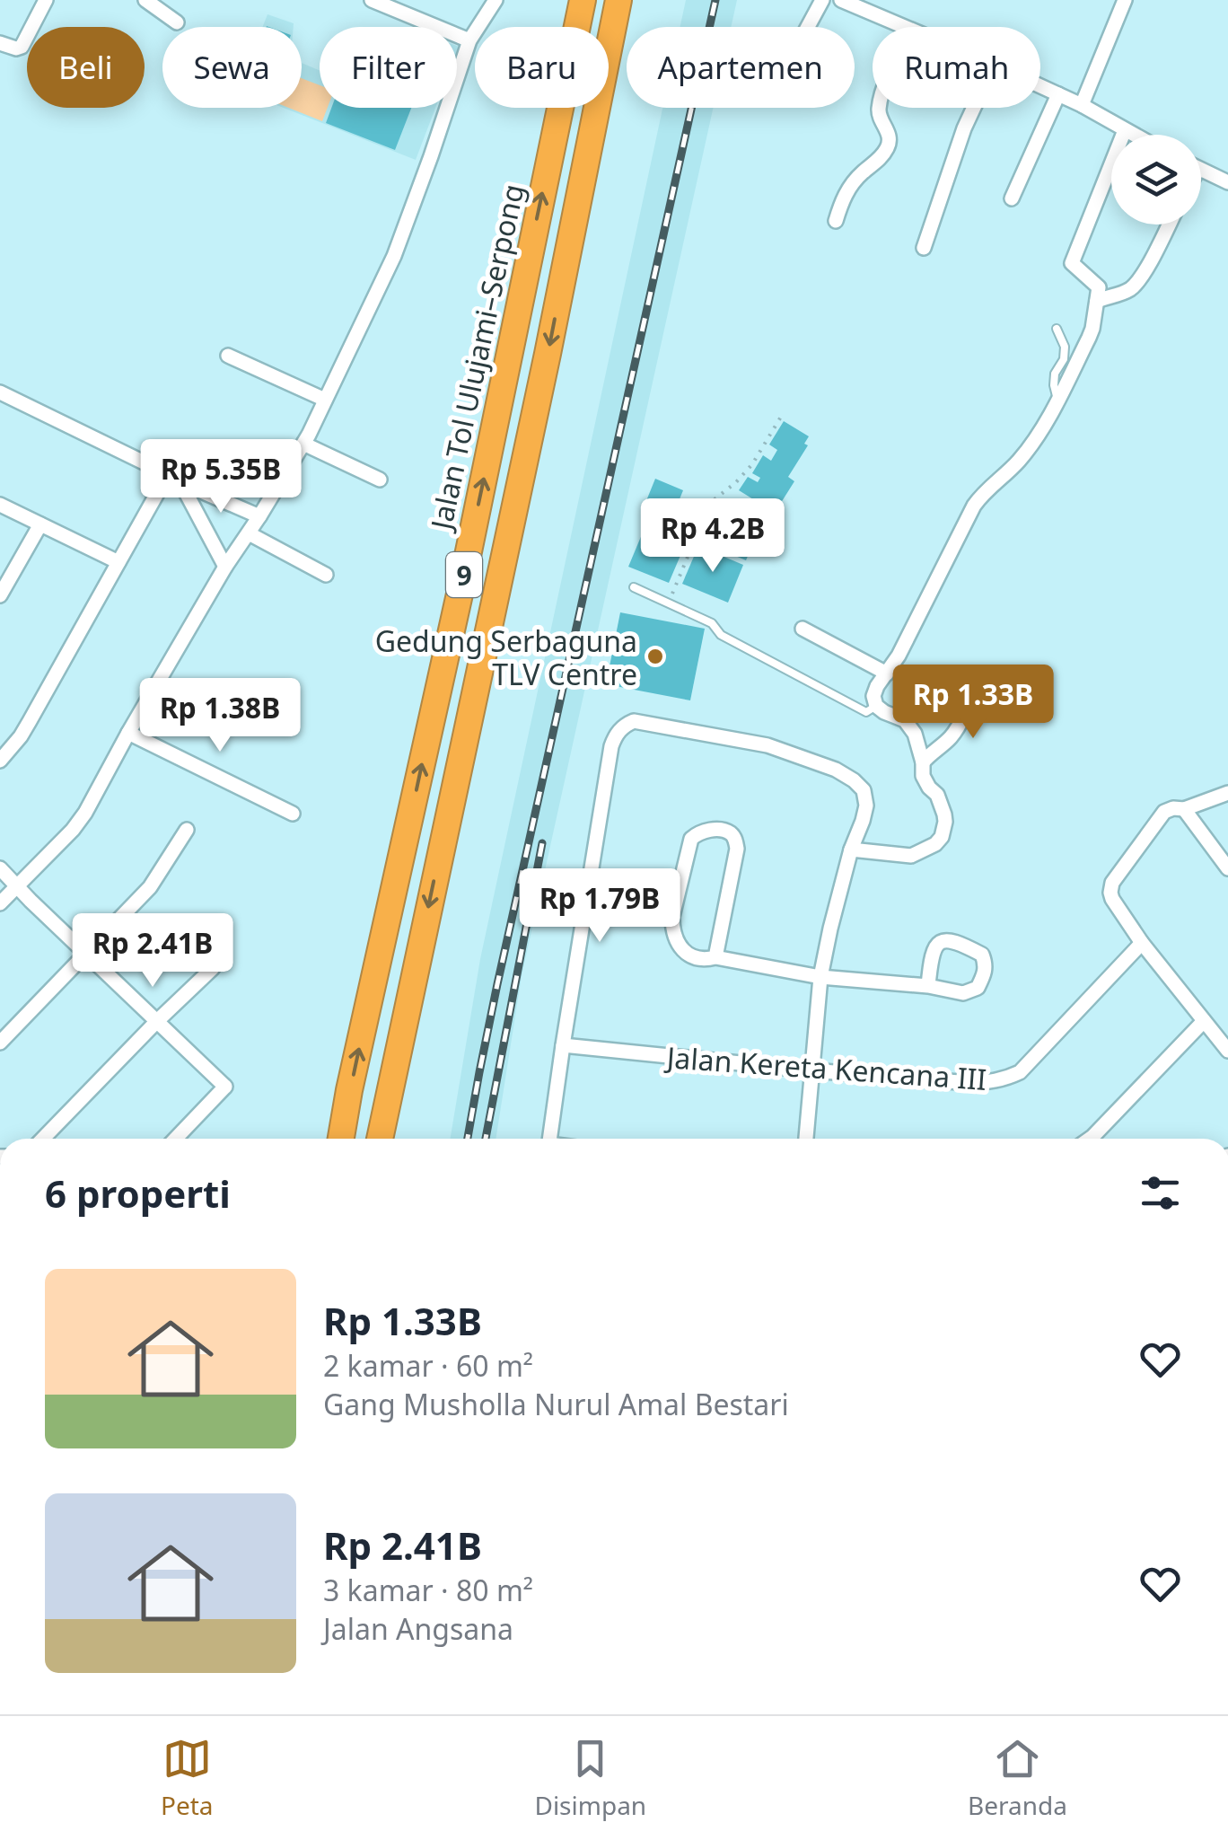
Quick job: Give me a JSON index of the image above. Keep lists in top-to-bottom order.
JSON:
{
  "streets": {
    "highway": ["Jalan Tol Ulujami–Serpong", "9"],
    "street": ["Jalan Kereta Kencana III"]
  },
  "places": ["Gedung Serbaguna TLV Centre"],
  "page": {
    "chip": [
      "Beli",
      "Sewa",
      "Filter",
      "Baru",
      "Apartemen",
      "Rumah"
    ],
    "price": [
      "Rp 5.35B",
      "Rp 4.2B",
      "Rp 1.33B",
      "Rp 1.38B",
      "Rp 1.79B",
      "Rp 2.41B"
    ],
    "heading": "6 properti",
    "list": [
      {
        "name": "Rp 1.33B",
        "note": "2 kamar · 60 m² · Gang Musholla Nurul Amal Bestari"
      },
      {
        "name": "Rp 2.41B",
        "note": "3 kamar · 80 m² · Jalan Angsana"
      }
    ],
    "tabs": ["Peta", "Disimpan", "Beranda"]
  }
}
